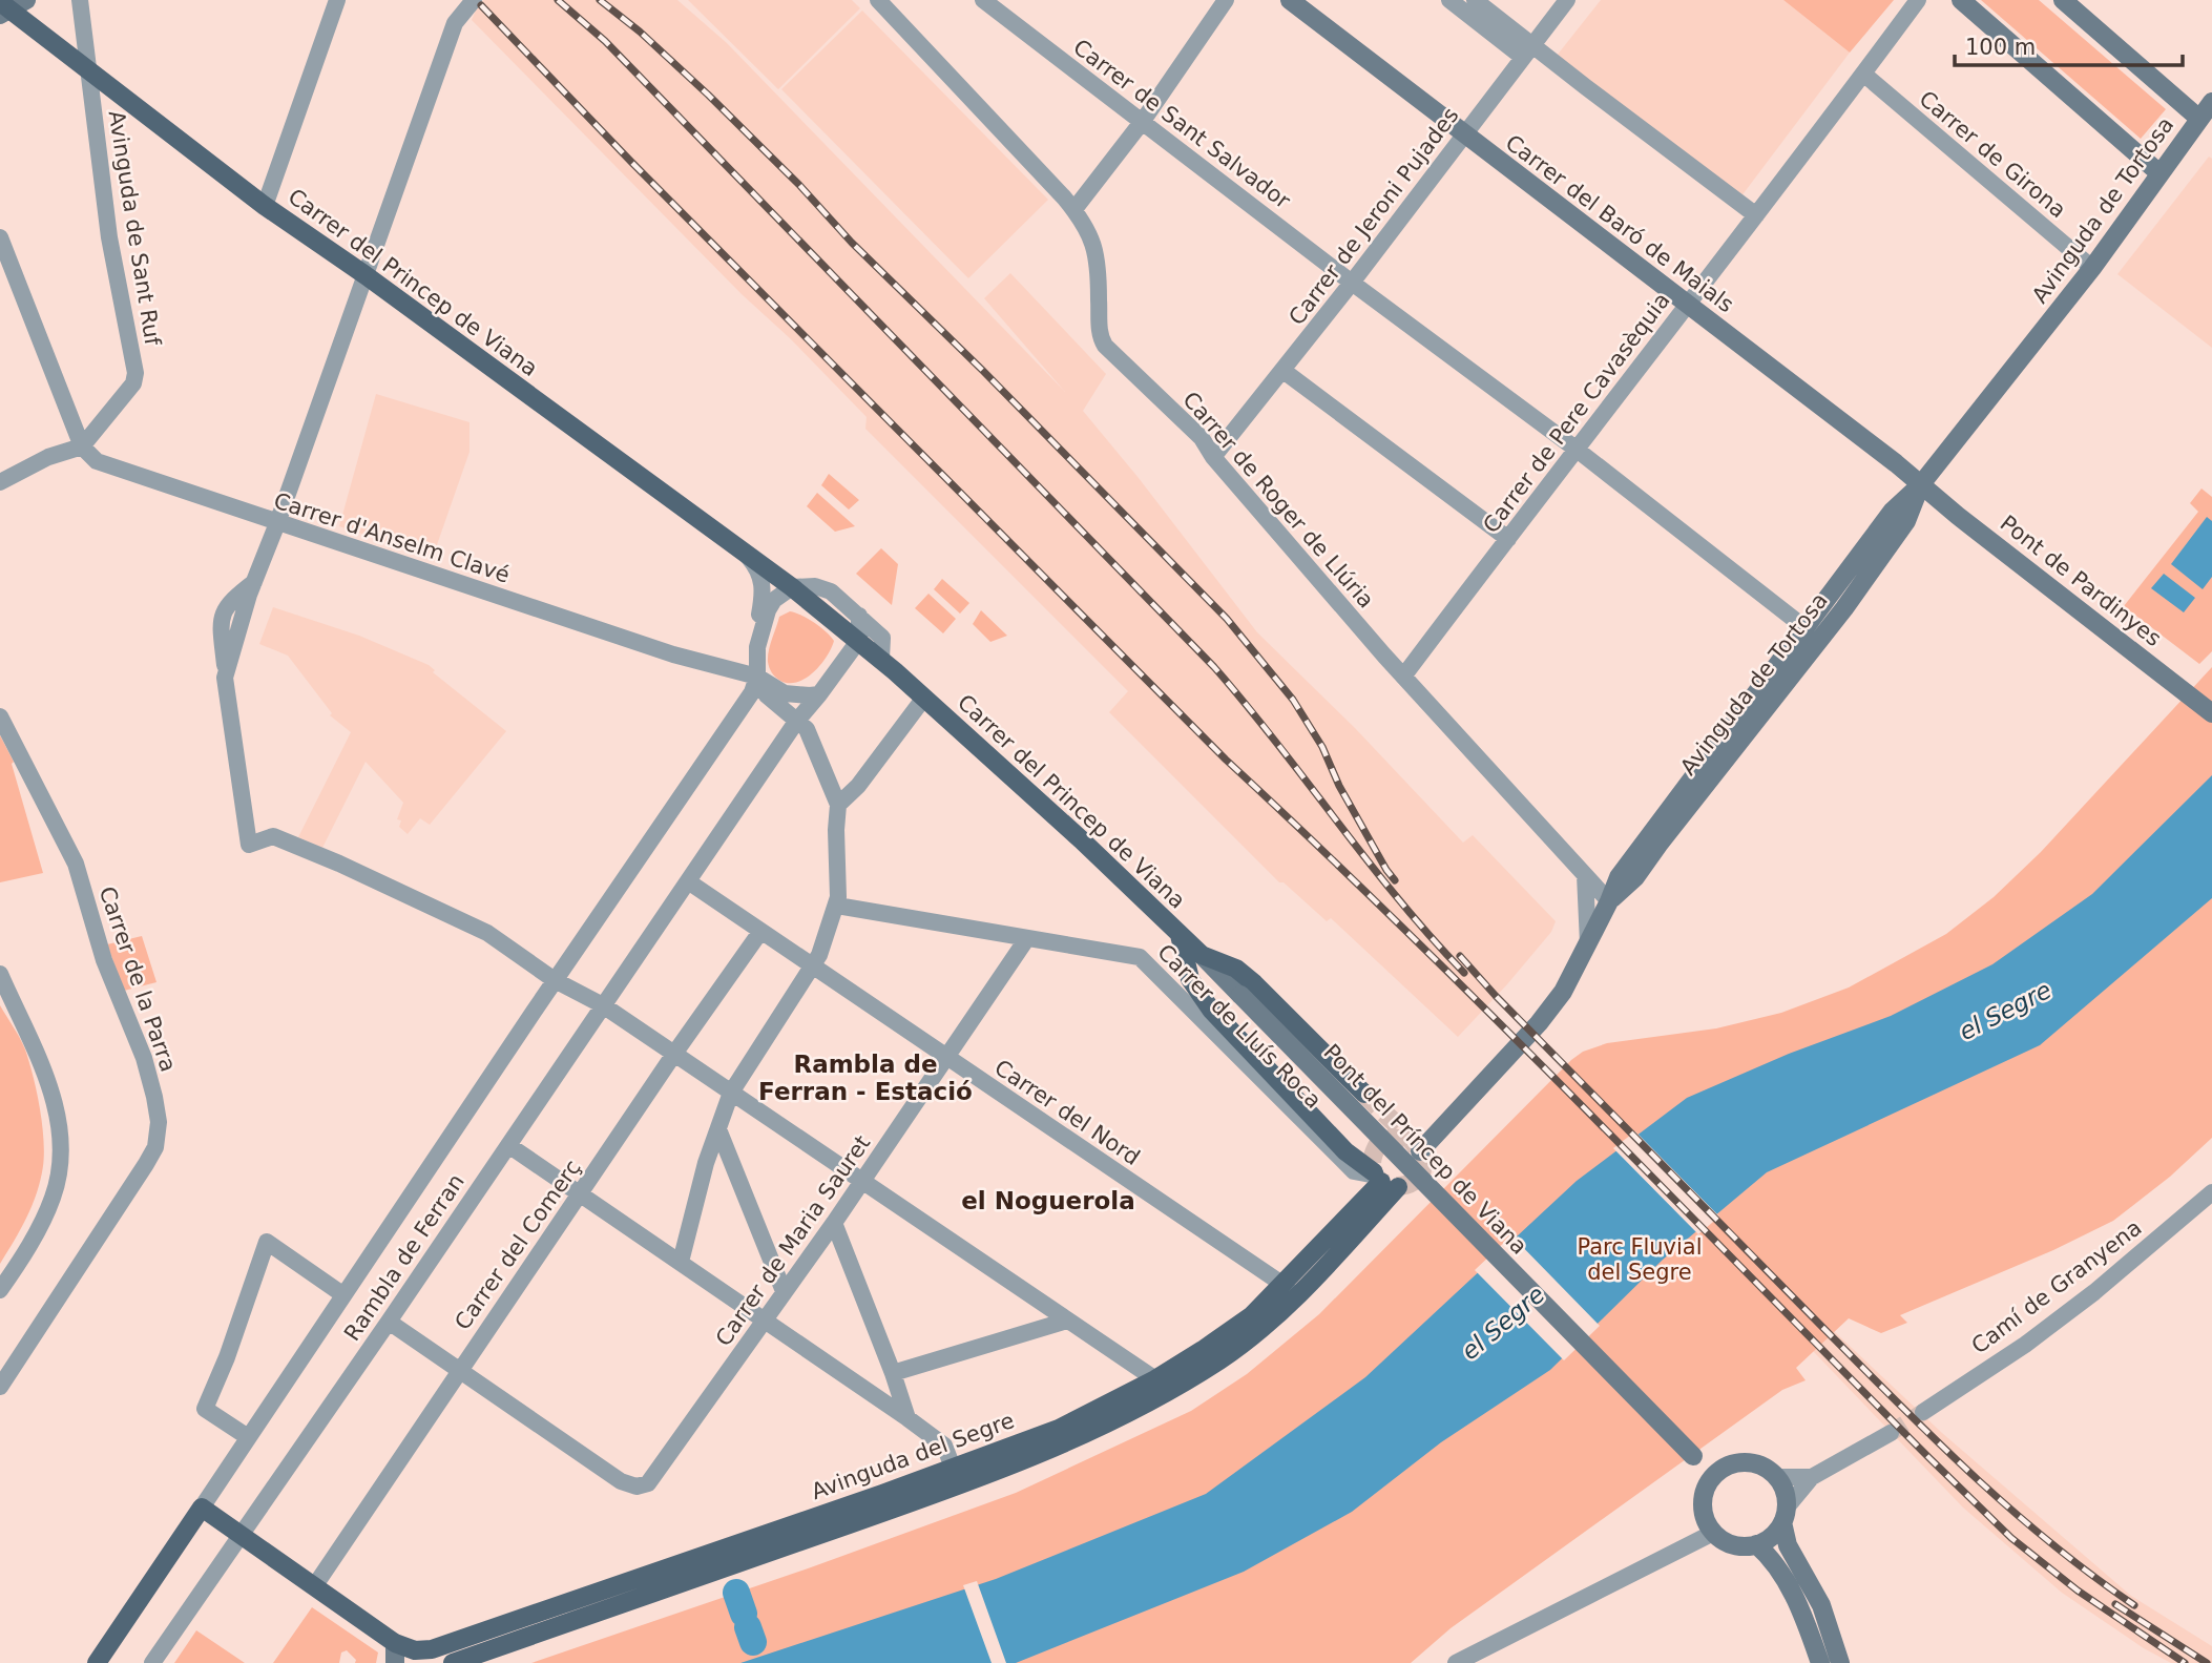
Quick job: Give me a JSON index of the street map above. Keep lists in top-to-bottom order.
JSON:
{
  "streets": {
    "main road": [
      "Avinguda de Tortosa",
      "Carrer del Baró de Maials",
      "Carrer del Princep de Viana",
      "Pont de Pardinyes",
      "Pont del Príncep de Viana",
      "Avinguda del Segre"
    ],
    "street": [
      "Carrer de Sant Salvador",
      "Carrer de Girona",
      "Carrer de Jeroni Pujades",
      "Avinguda de Sant Ruf",
      "Carrer de Pere Cavasèquia",
      "Carrer de Roger de Llúria",
      "Carrer d'Anselm Clavé",
      "Carrer de la Parra",
      "Carrer de Lluís Roca",
      "Carrer del Nord",
      "Carrer de Maria Sauret",
      "Carrer del Comerç",
      "Rambla de Ferran",
      "Camí de Granyena"
    ]
  },
  "crossings": [
    ["Carrer de Sant Salvador", "Avinguda de Tortosa"],
    ["Carrer de Sant Salvador", "Carrer de Jeroni Pujades"],
    ["Carrer de Sant Salvador", "Carrer de Pere Cavasèquia"],
    ["Carrer de Girona", "Avinguda de Tortosa"],
    ["Carrer de Girona", "Carrer de Pere Cavasèquia"],
    ["Avinguda de Tortosa", "Carrer del Baró de Maials"],
    ["Avinguda de Tortosa", "Carrer de Roger de Llúria"],
    ["Avinguda de Tortosa", "Pont de Pardinyes"],
    ["Carrer de Jeroni Pujades", "Carrer del Baró de Maials"],
    ["Carrer de Jeroni Pujades", "Carrer de Roger de Llúria"],
    ["Carrer del Baró de Maials", "Carrer de Pere Cavasèquia"],
    ["Carrer del Baró de Maials", "Pont de Pardinyes"],
    ["Avinguda de Sant Ruf", "Carrer del Princep de Viana"],
    ["Avinguda de Sant Ruf", "Carrer d'Anselm Clavé"],
    ["Carrer del Princep de Viana", "Carrer d'Anselm Clavé"],
    ["Carrer del Princep de Viana", "Pont del Príncep de Viana"],
    ["Carrer del Princep de Viana", "Rambla de Ferran"],
    ["Carrer de Pere Cavasèquia", "Carrer de Roger de Llúria"],
    ["Carrer d'Anselm Clavé", "Rambla de Ferran"],
    ["Carrer de Lluís Roca", "Carrer de Maria Sauret"],
    ["Carrer de Lluís Roca", "Avinguda del Segre"],
    ["Carrer del Nord", "Carrer de Maria Sauret"],
    ["Carrer del Nord", "Carrer del Comerç"],
    ["Carrer del Nord", "Avinguda del Segre"],
    ["Carrer de Maria Sauret", "Carrer del Comerç"]
  ],
  "districts": ["Rambla de Ferran - Estació", "el Noguerola"],
  "water": ["el Segre"],
  "parks": ["Parc Fluvial del Segre"],
  "scale_bar": "100 m"
}
